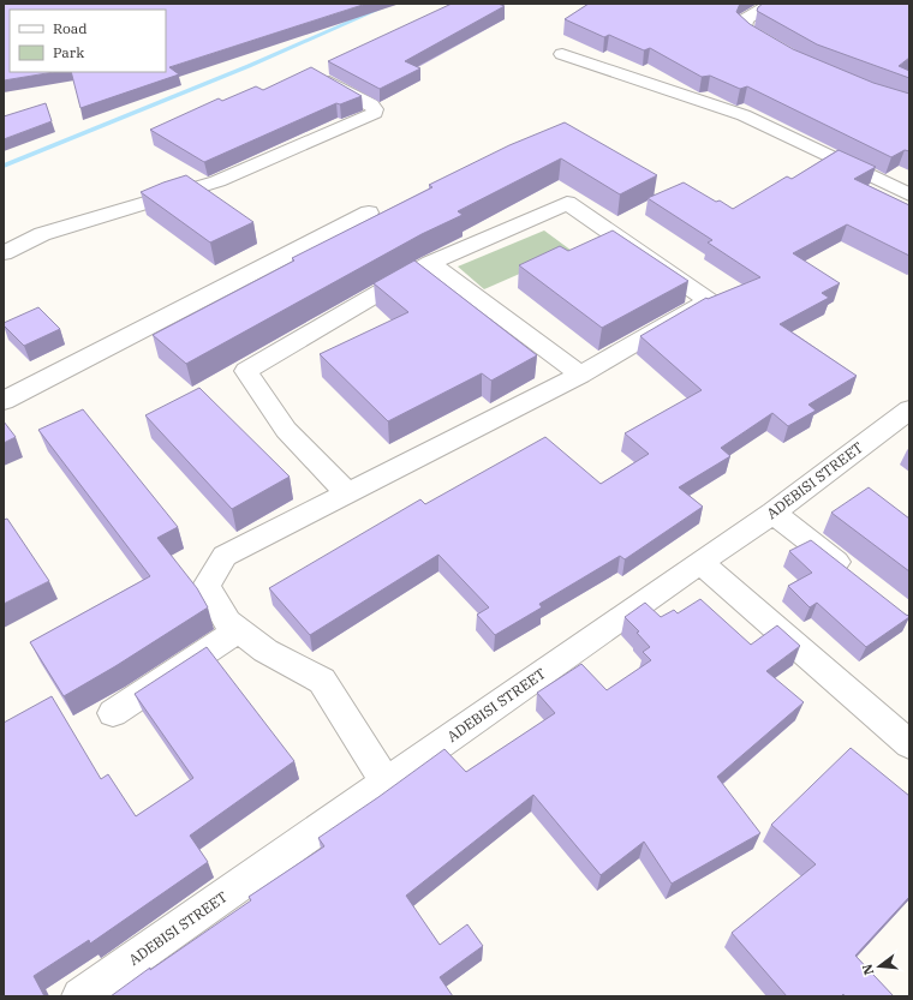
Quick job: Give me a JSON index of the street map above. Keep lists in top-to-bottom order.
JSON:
{
  "streets": {
    "street": ["ADEBISI STREET"]
  },
  "legend": ["Road", "Park"],
  "north": "left"
}
